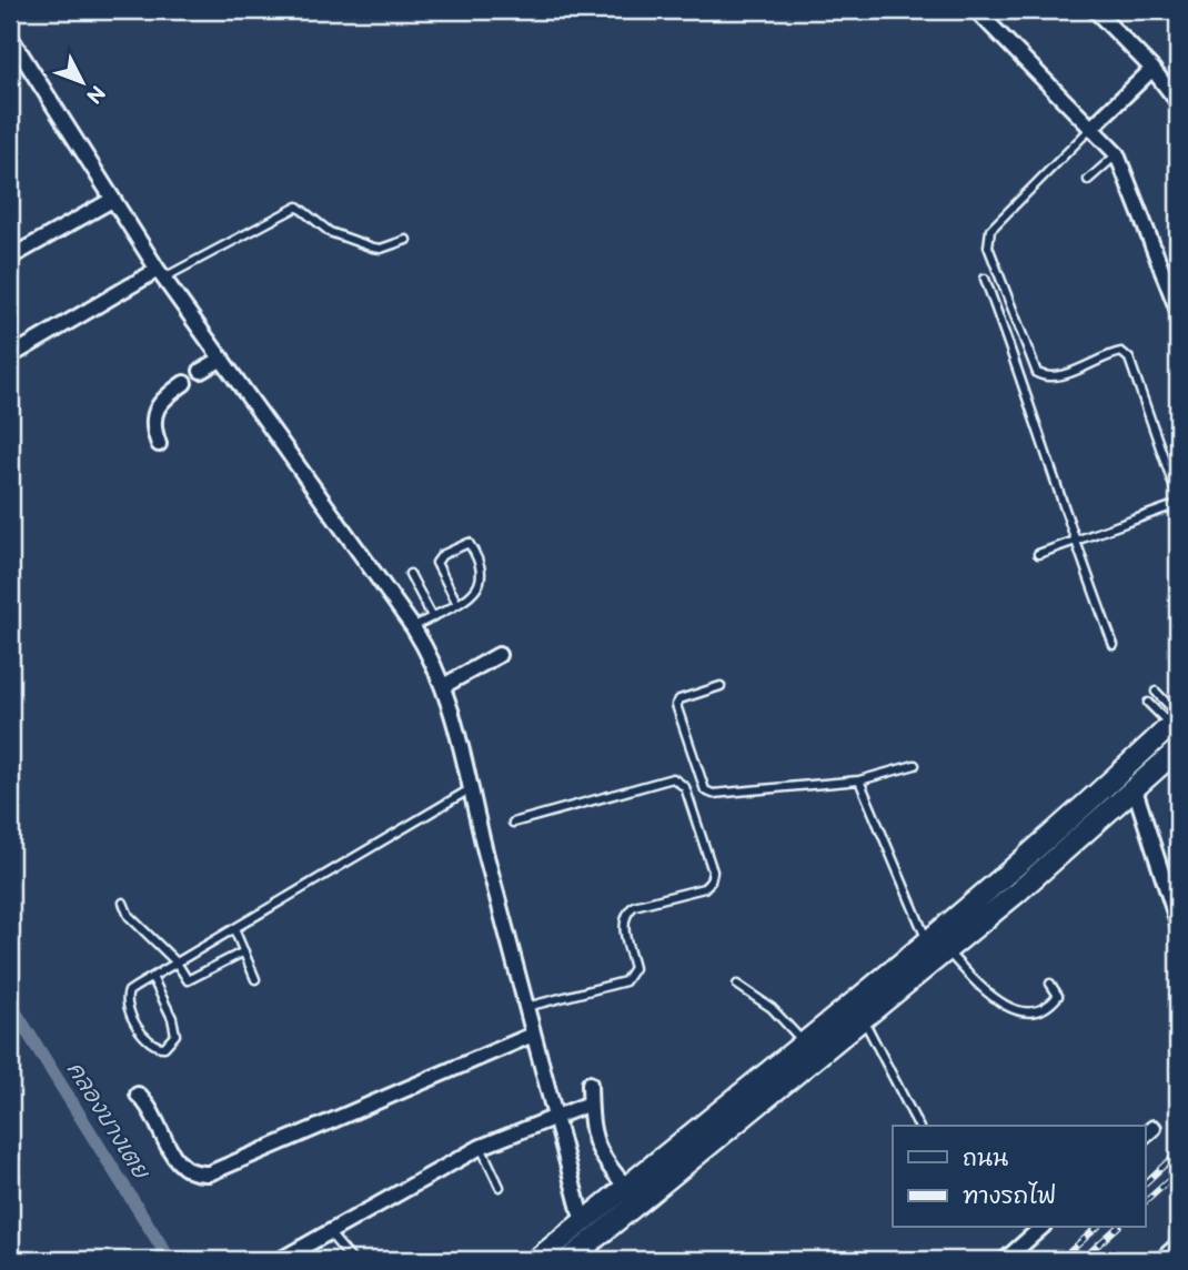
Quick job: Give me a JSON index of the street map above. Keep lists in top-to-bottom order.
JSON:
{
  "water": ["คลองบางเตย"],
  "legend": ["ถนน", "ทางรถไฟ"],
  "north": "bottom right"
}
